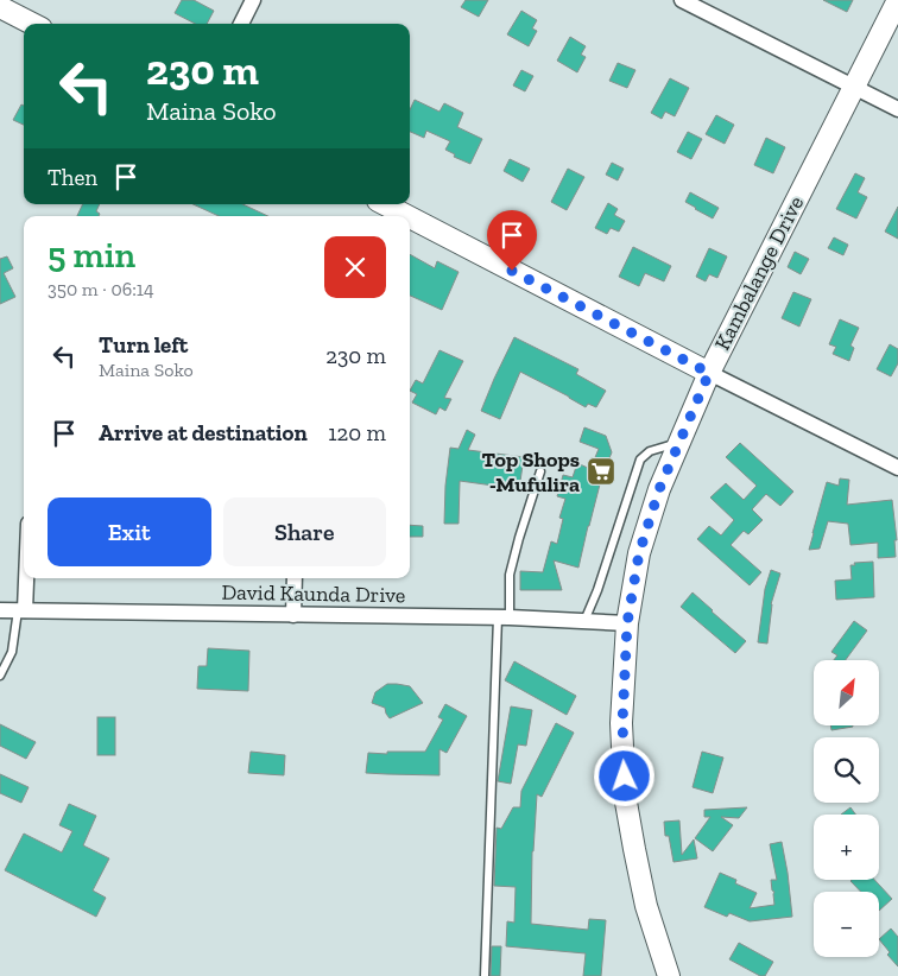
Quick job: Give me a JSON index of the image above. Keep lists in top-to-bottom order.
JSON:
{
  "streets": {
    "street": ["Kambalange Drive", "David Kaunda Drive"]
  },
  "crossings": [
    ["Kambalange Drive", "David Kaunda Drive"]
  ],
  "places": {
    "supermarket": ["Top Shops -Mufulira"]
  },
  "north": "top right",
  "page": {
    "turn": ["230 m", "Maina Soko"],
    "then": "Then",
    "heading": ["5 min", "350 m · 06:14"],
    "list": [
      {
        "name": "Turn left",
        "note": "Maina Soko",
        "value": "230 m"
      },
      {
        "name": "Arrive at destination",
        "value": "120 m"
      }
    ],
    "buttons": ["Exit", "Share"],
    "map_buttons": ["+", "−"]
  }
}
